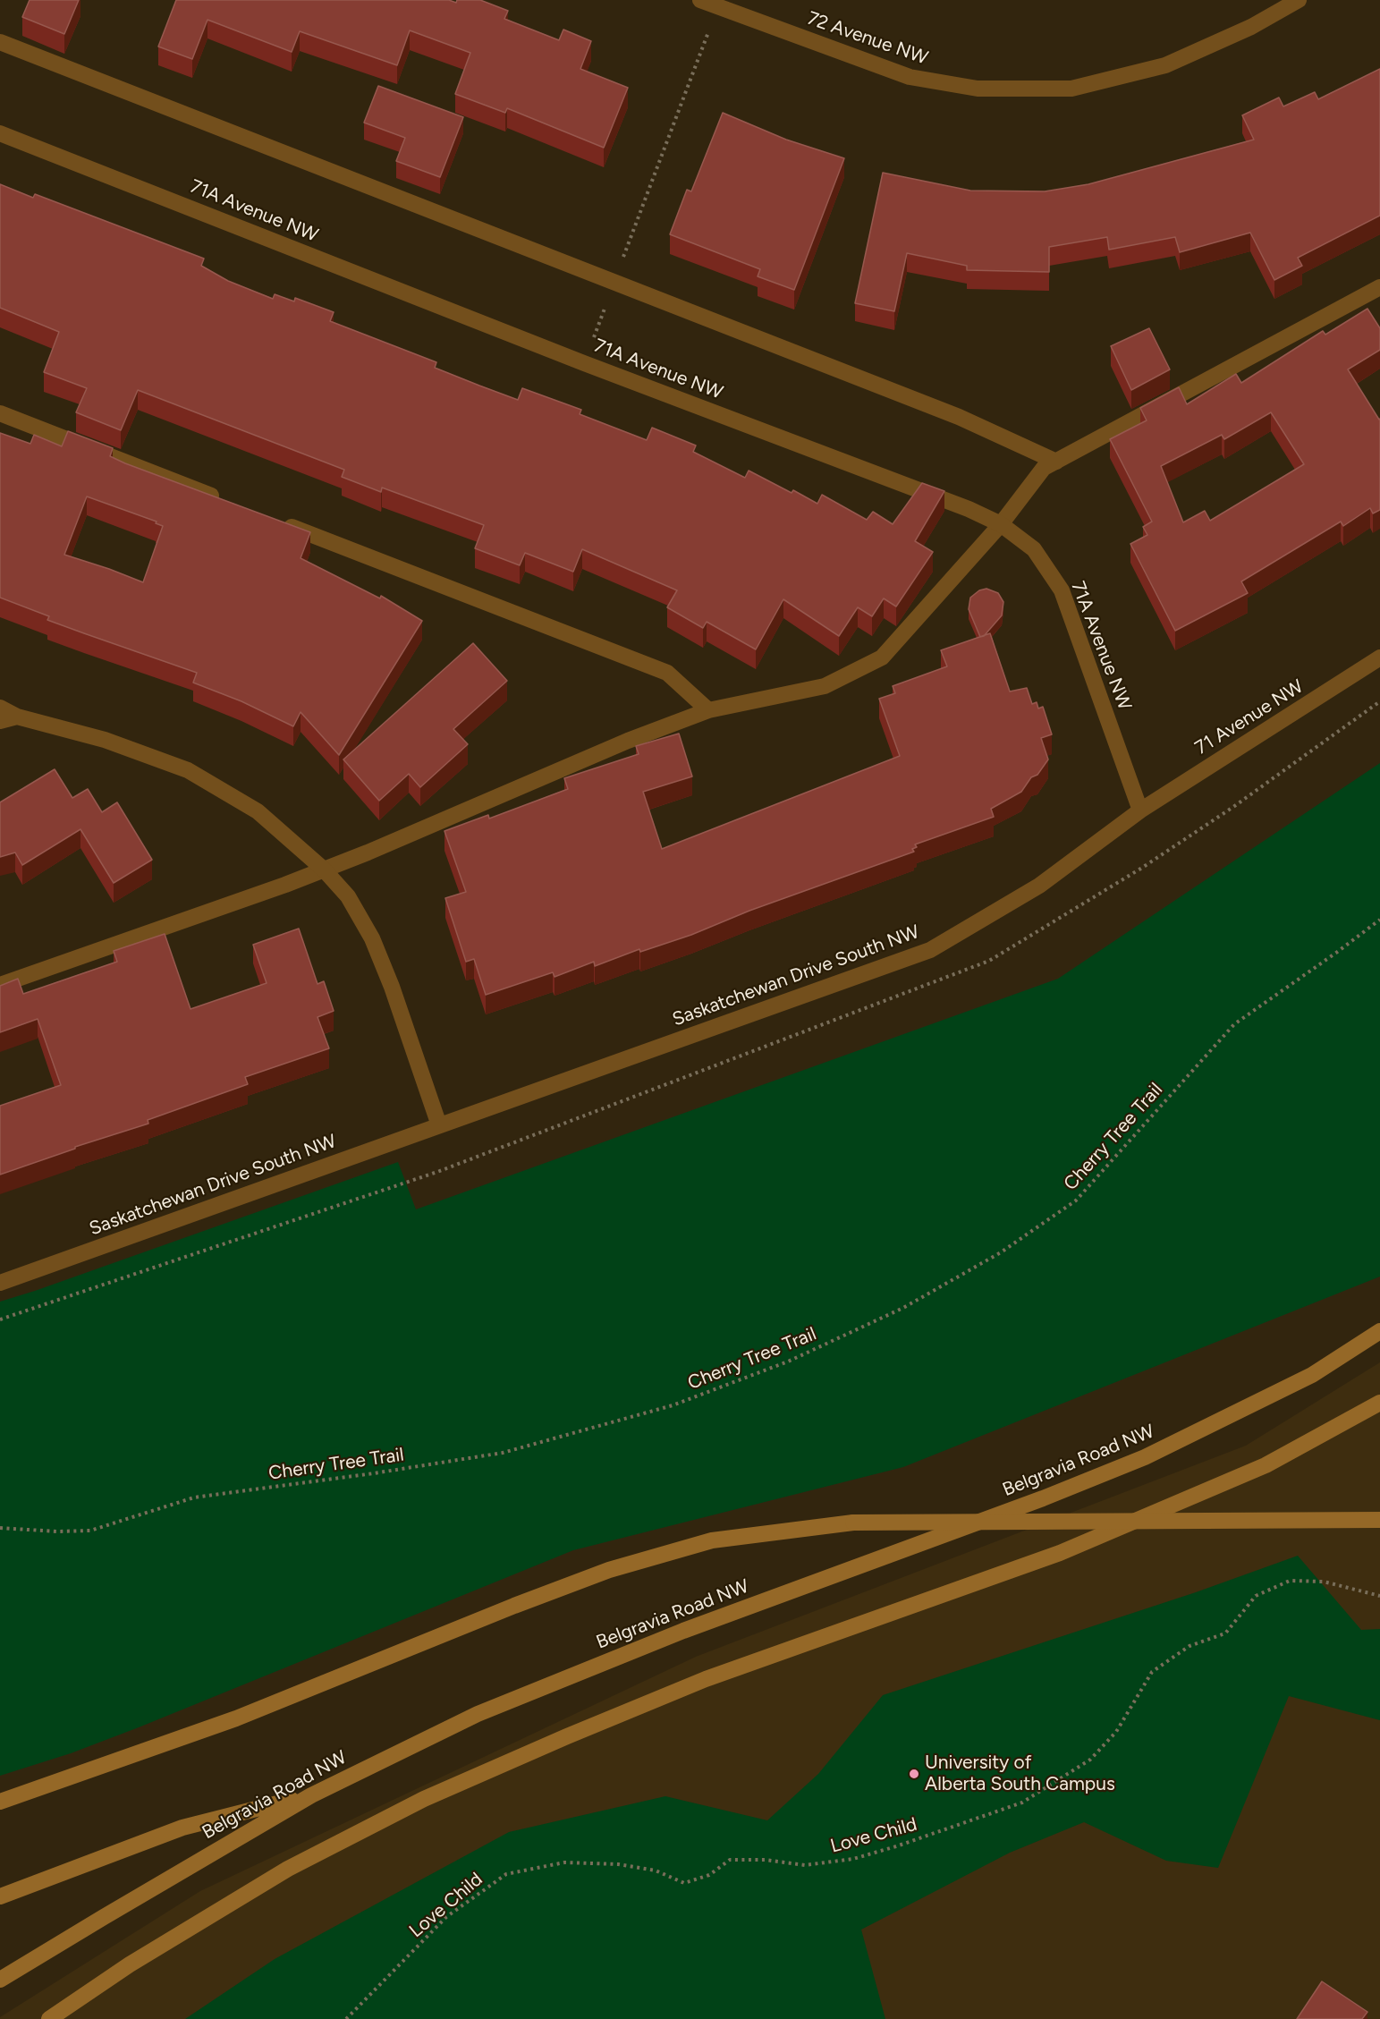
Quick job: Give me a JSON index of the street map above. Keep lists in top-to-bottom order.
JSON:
{
  "streets": {
    "main road": ["Belgravia Road NW"],
    "street": [
      "72 Avenue NW",
      "71A Avenue NW",
      "71 Avenue NW",
      "Saskatchewan Drive South NW"
    ],
    "path": ["Cherry Tree Trail", "Love Child"]
  },
  "crossings": [
    ["71A Avenue NW", "71 Avenue NW"],
    ["71A Avenue NW", "Saskatchewan Drive South NW"],
    ["71 Avenue NW", "Saskatchewan Drive South NW"]
  ],
  "places": ["University of Alberta South Campus"]
}
